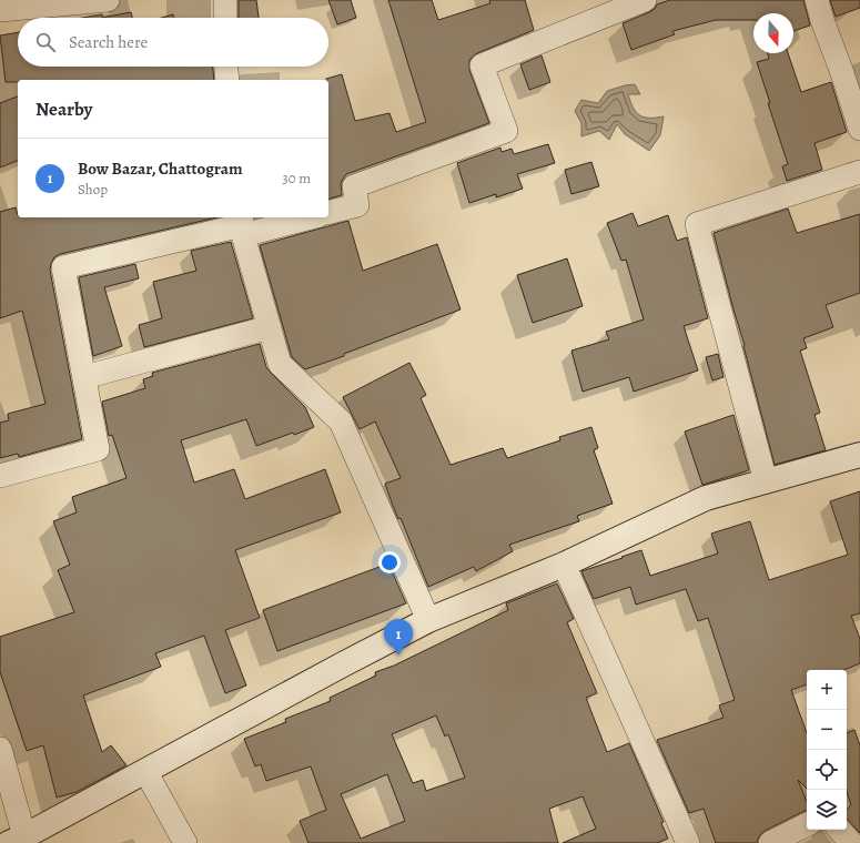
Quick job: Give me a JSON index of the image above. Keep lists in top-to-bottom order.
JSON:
{
  "north": "bottom",
  "page": {
    "search": "Search here",
    "heading": "Nearby",
    "list": [
      {
        "mark": "1",
        "name": "Bow Bazar, Chattogram",
        "note": "Shop",
        "value": "30 m"
      }
    ],
    "pins": "1",
    "map_buttons": ["+", "−"]
  }
}
